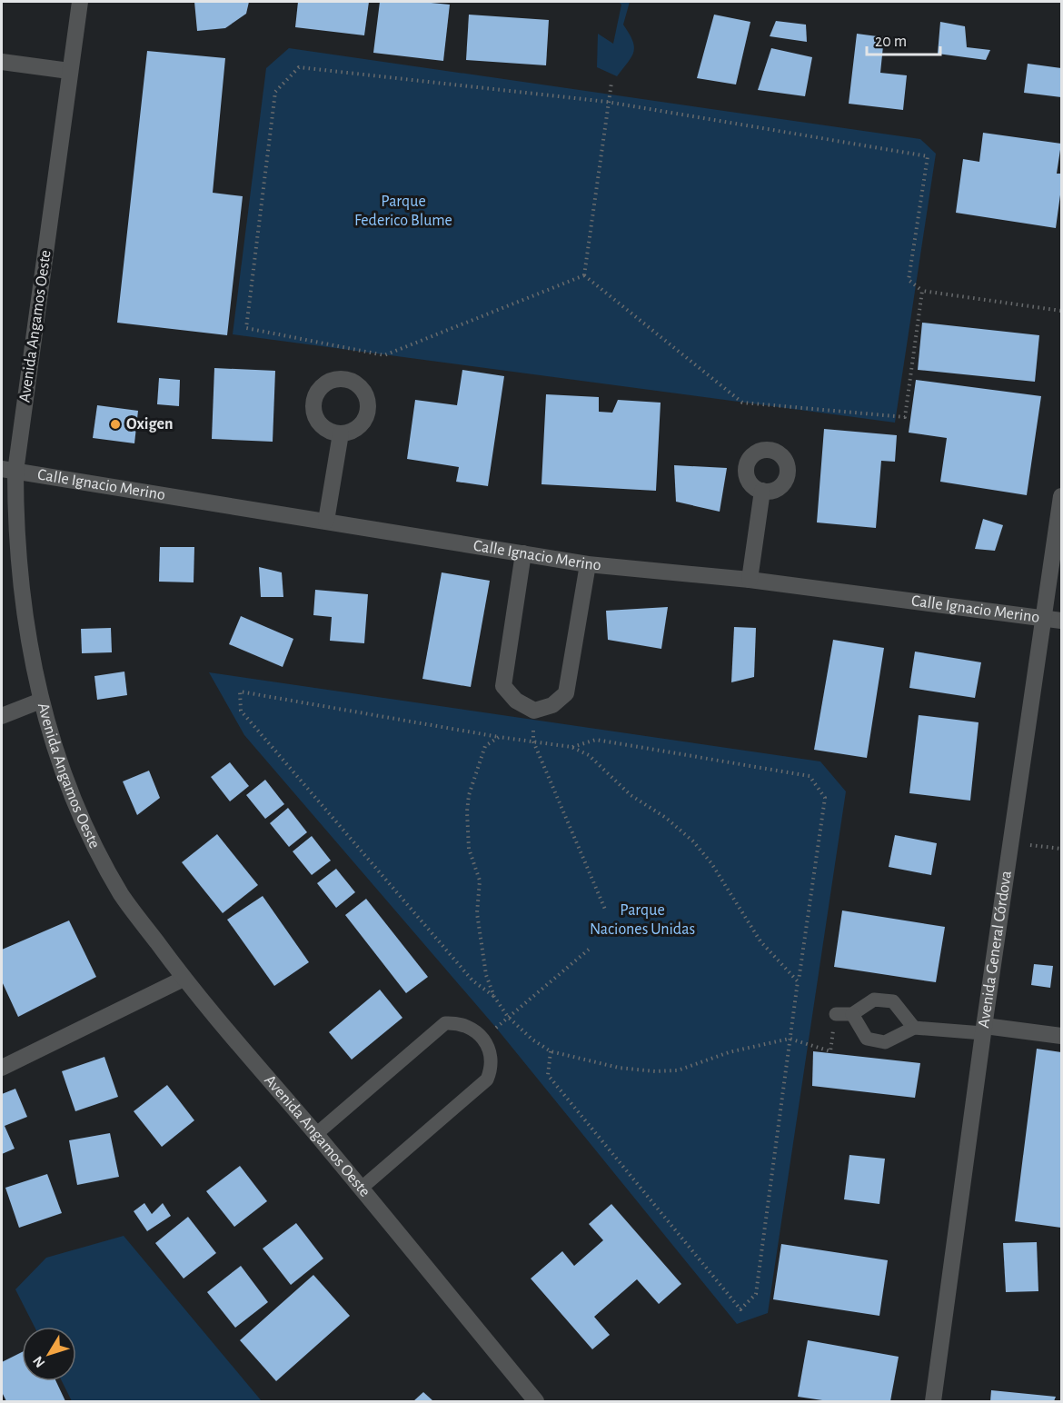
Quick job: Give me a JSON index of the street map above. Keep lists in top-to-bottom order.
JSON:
{
  "streets": {
    "street": ["Avenida Angamos Oeste", "Calle Ignacio Merino", "Avenida General Córdova"]
  },
  "crossings": [
    ["Avenida Angamos Oeste", "Calle Ignacio Merino"],
    ["Calle Ignacio Merino", "Avenida General Córdova"]
  ],
  "parks": ["Parque Federico Blume", "Parque Naciones Unidas"],
  "places": ["Oxigen"],
  "scale_bar": "20 m",
  "north": "bottom left"
}
